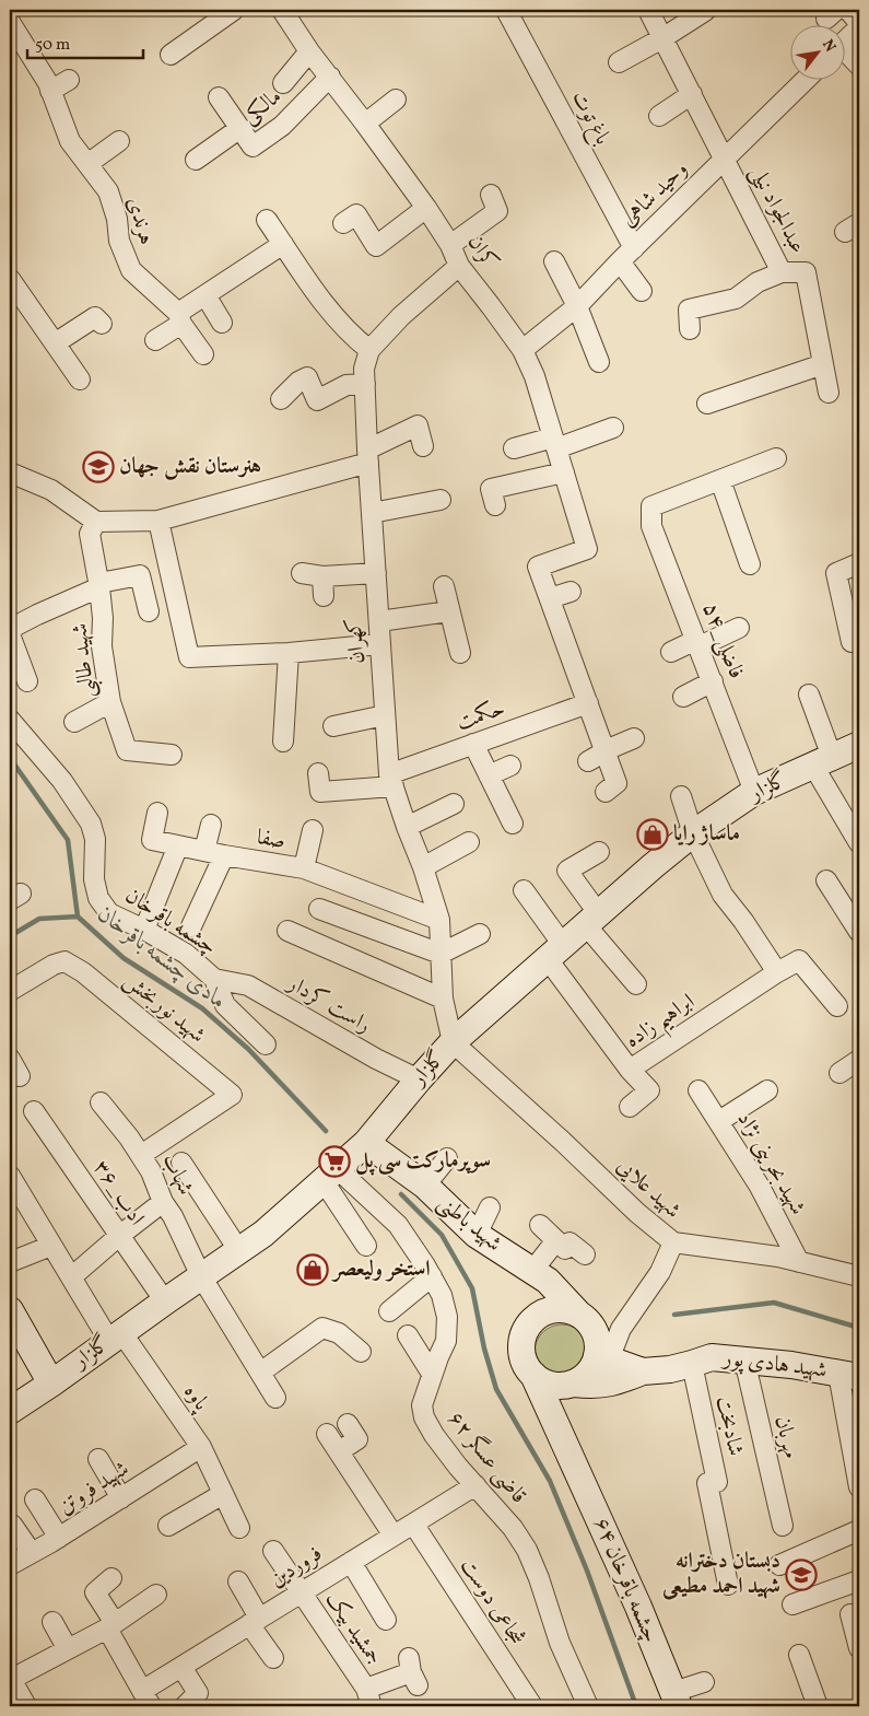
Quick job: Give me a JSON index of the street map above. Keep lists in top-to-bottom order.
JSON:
{
  "streets": {
    "street": [
      "مالکی",
      "باغ توت",
      "وحید شاهی",
      "عبدالجواد نیلی",
      "هرندی",
      "کران",
      "کهران",
      "۵۴_فاضلی",
      "شهید طالبی",
      "حکمت",
      "گلزار",
      "صفا",
      "چشمه باقرخان",
      "راست کردار",
      "شهید نوربخش",
      "ابراهیم زاده",
      "شهید بحرینی نژاد",
      "شهاب",
      "شهید علایی",
      "۳۶_ادب",
      "شهید باطنی",
      "شهید هادی پور",
      "پاوه",
      "شادبخت",
      "مهربان",
      "قاضی عسگر ۶۲",
      "شهید فروتن",
      "فروردین",
      "چشمه باقرخان ۶۴",
      "شجاعی دوست",
      "جمشید بیک"
    ]
  },
  "crossings": [
    ["مالکی", "کران"],
    ["باغ توت", "وحید شاهی"],
    ["وحید شاهی", "عبدالجواد نیلی"],
    ["وحید شاهی", "کران"],
    ["کهران", "حکمت"],
    ["کهران", "گلزار"],
    ["کهران", "صفا"],
    ["کهران", "شهید علایی"],
    ["۵۴_فاضلی", "گلزار"],
    ["گلزار", "راست کردار"],
    ["گلزار", "ابراهیم زاده"],
    ["گلزار", "شهاب"],
    ["گلزار", "شهید علایی"],
    ["گلزار", "۳۶_ادب"],
    ["گلزار", "شهید باطنی"],
    ["گلزار", "پاوه"],
    ["گلزار", "قاضی عسگر ۶۲"],
    ["چشمه باقرخان", "راست کردار"],
    ["شهید نوربخش", "شهاب"],
    ["شهید بحرینی نژاد", "شهید علایی"],
    ["شهید باطنی", "شهید هادی پور"],
    ["شهید هادی پور", "شادبخت"],
    ["شهید هادی پور", "مهربان"],
    ["پاوه", "شهید فروتن"],
    ["قاضی عسگر ۶۲", "فروردین"],
    ["فروردین", "شجاعی دوست"],
    ["فروردین", "جمشید بیک"]
  ],
  "water": ["مادی چشمه باقرخان"],
  "places": {
    "school or university": ["هنرستان نقش جهان", "دبستان دخترانه شهید احمد مطیعی"],
    "shop": ["ماساژ رایا", "استخر ولیعصر"],
    "supermarket": ["سوپرمارکت سی پل"]
  },
  "scale_bar": "50 m",
  "north": "top right"
}
